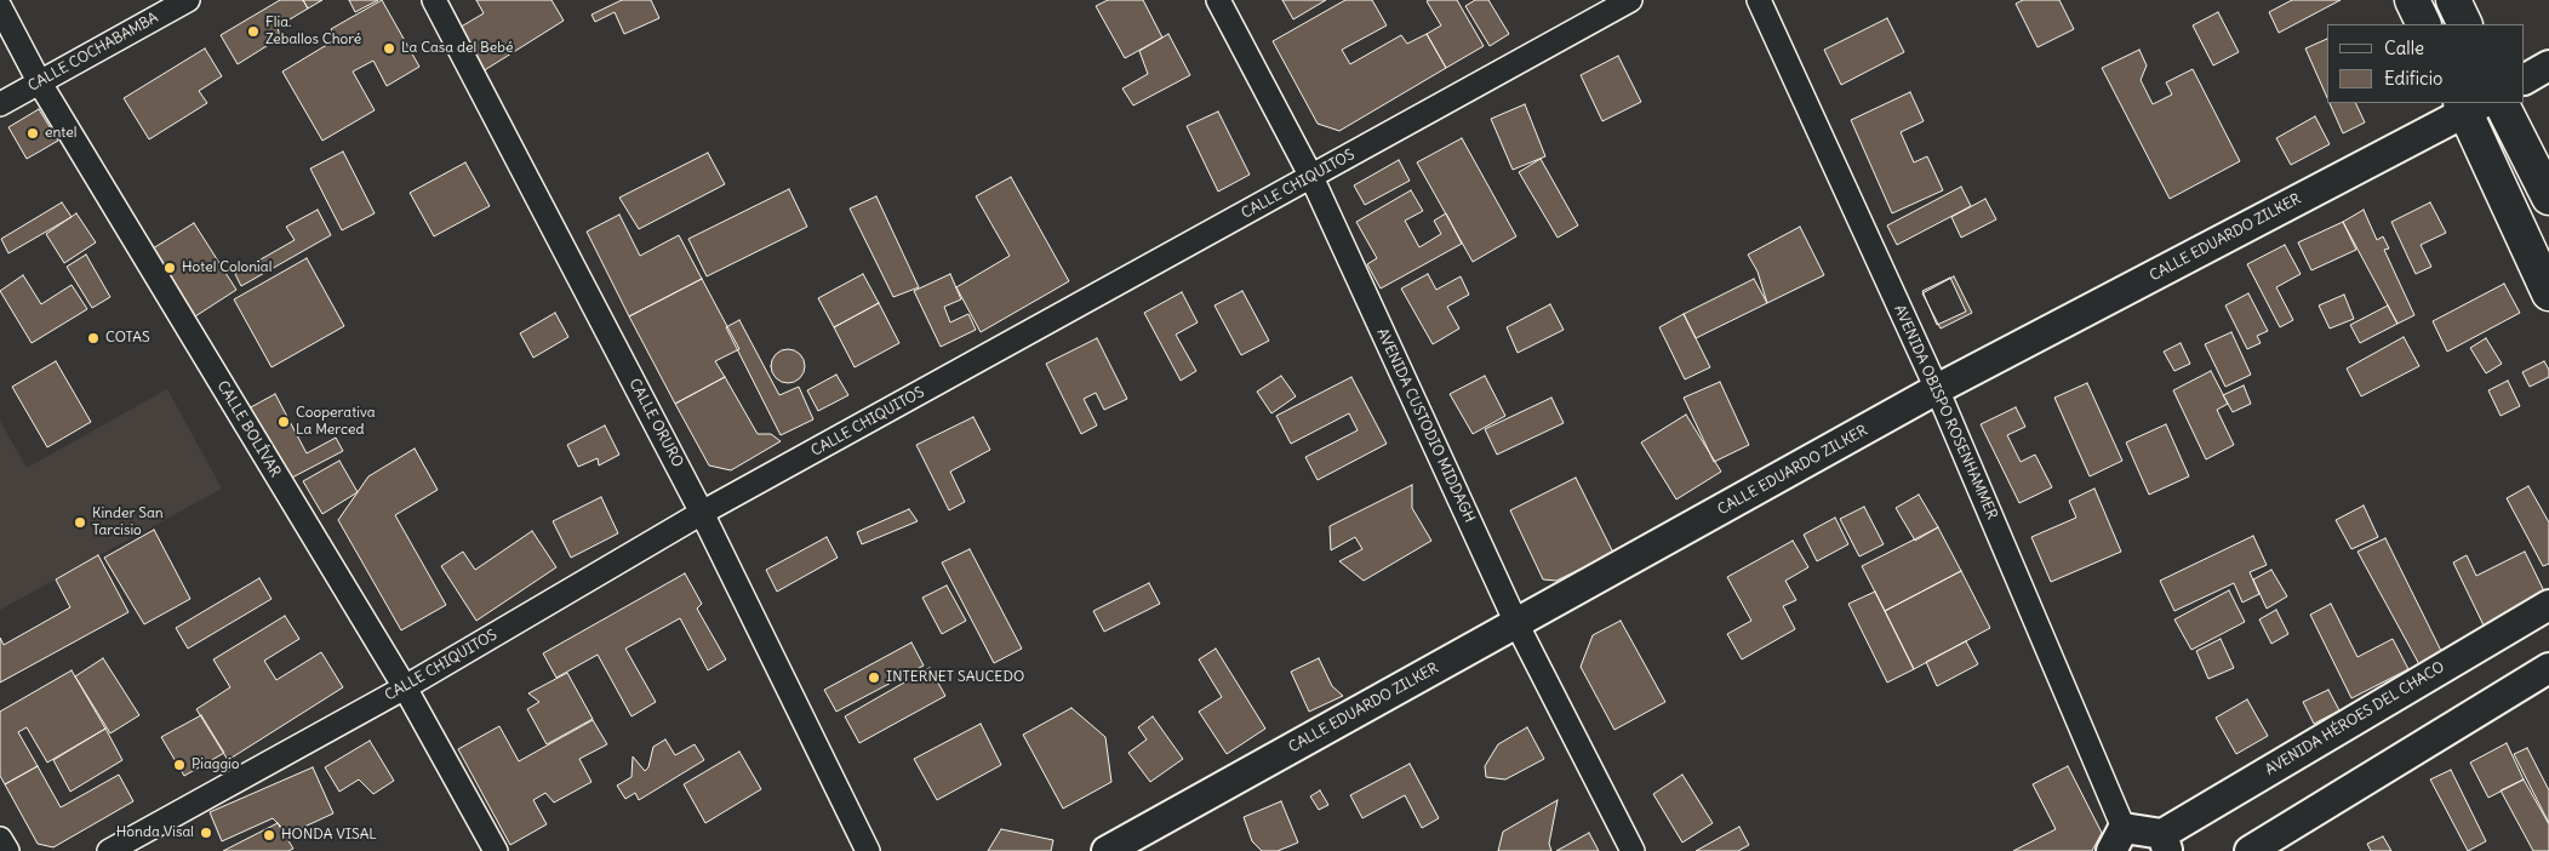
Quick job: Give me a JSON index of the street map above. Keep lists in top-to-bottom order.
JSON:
{
  "streets": {
    "street": [
      "CALLE COCHABAMBA",
      "CALLE CHIQUITOS",
      "CALLE EDUARDO ZILKER",
      "AVENIDA OBISPO ROSENHAMMER",
      "CALLE ORURO",
      "AVENIDA CUSTODIO MIDDAGH",
      "CALLE BOLÍVAR",
      "AVENIDA HÉROES DEL CHACO"
    ]
  },
  "crossings": [
    ["CALLE COCHABAMBA", "CALLE BOLÍVAR"],
    ["CALLE CHIQUITOS", "CALLE ORURO"],
    ["CALLE CHIQUITOS", "AVENIDA CUSTODIO MIDDAGH"],
    ["CALLE CHIQUITOS", "CALLE BOLÍVAR"],
    ["CALLE EDUARDO ZILKER", "AVENIDA OBISPO ROSENHAMMER"],
    ["CALLE EDUARDO ZILKER", "AVENIDA CUSTODIO MIDDAGH"]
  ],
  "places": [
    "Flia. Zeballos Choré",
    "La Casa del Bebé",
    "entel",
    "Hotel Colonial",
    "COTAS",
    "Cooperativa La Merced",
    "Kinder San Tarcisio",
    "INTERNET SAUCEDO",
    "Piaggio",
    "Honda Visal",
    "HONDA VISAL"
  ],
  "legend": ["Calle", "Edificio"]
}
